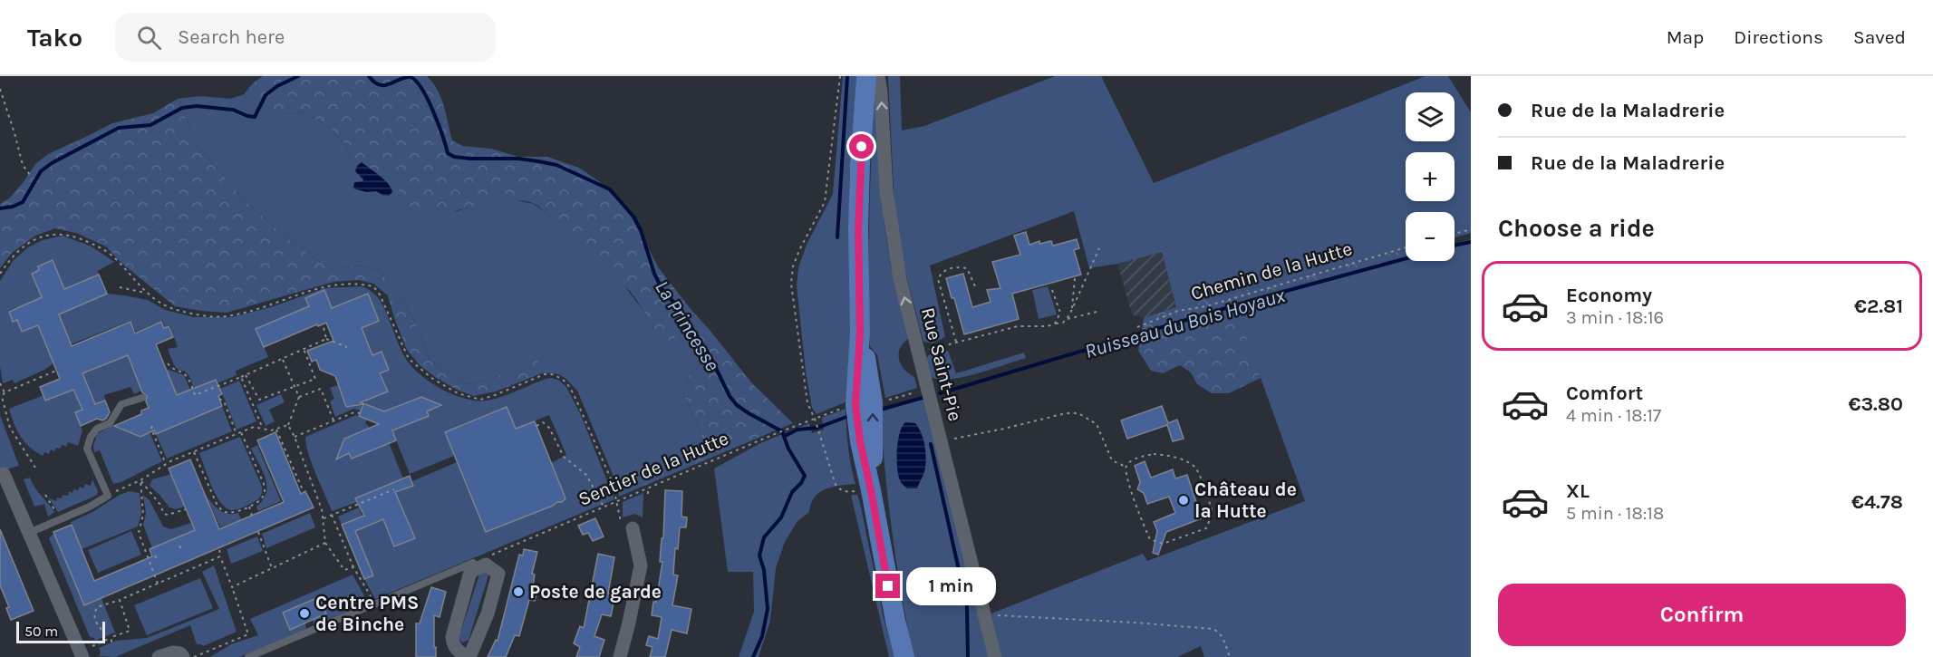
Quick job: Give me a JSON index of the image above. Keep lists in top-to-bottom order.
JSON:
{
  "streets": {
    "street": ["Rue Saint-Pie"],
    "path": ["Chemin de la Hutte", "Sentier de la Hutte"]
  },
  "one_way": ["Rue Saint-Pie"],
  "water": ["Ruisseau du Bois Hoyaux", "La Princesse"],
  "places": ["Château de la Hutte", "Poste de garde", "Centre PMS de Binche"],
  "scale_bar": "50 m",
  "page": {
    "header": "Tako",
    "search": "Search here",
    "nav": ["Map", "Directions", "Saved"],
    "banner": ["Rue de la Maladrerie", "Rue de la Maladrerie"],
    "map_buttons": ["+", "−"],
    "heading": "Choose a ride",
    "list": [
      {
        "name": "Economy",
        "note": "3 min · 18:16",
        "value": "€2.81"
      },
      {
        "name": "Comfort",
        "note": "4 min · 18:17",
        "value": "€3.80"
      },
      {
        "name": "XL",
        "note": "5 min · 18:18",
        "value": "€4.78"
      }
    ],
    "bubble": "1 min",
    "buttons": "Confirm",
    "scale": "50 m"
  }
}
